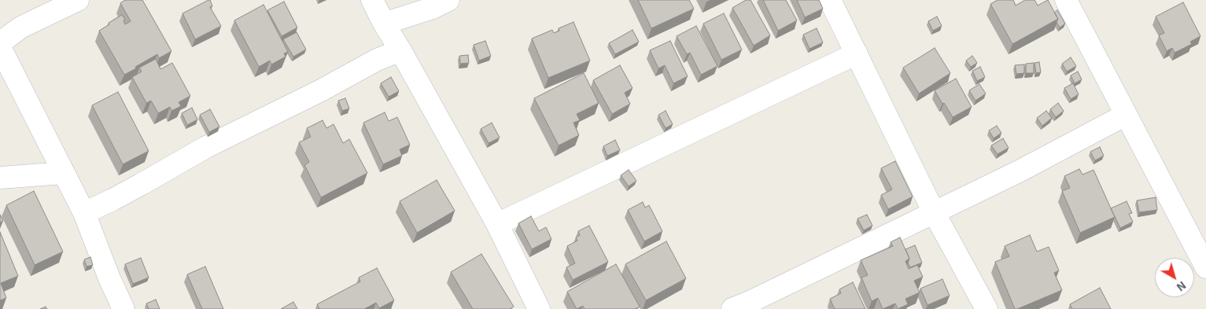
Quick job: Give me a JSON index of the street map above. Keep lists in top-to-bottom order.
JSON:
{
  "north": "bottom right"
}
